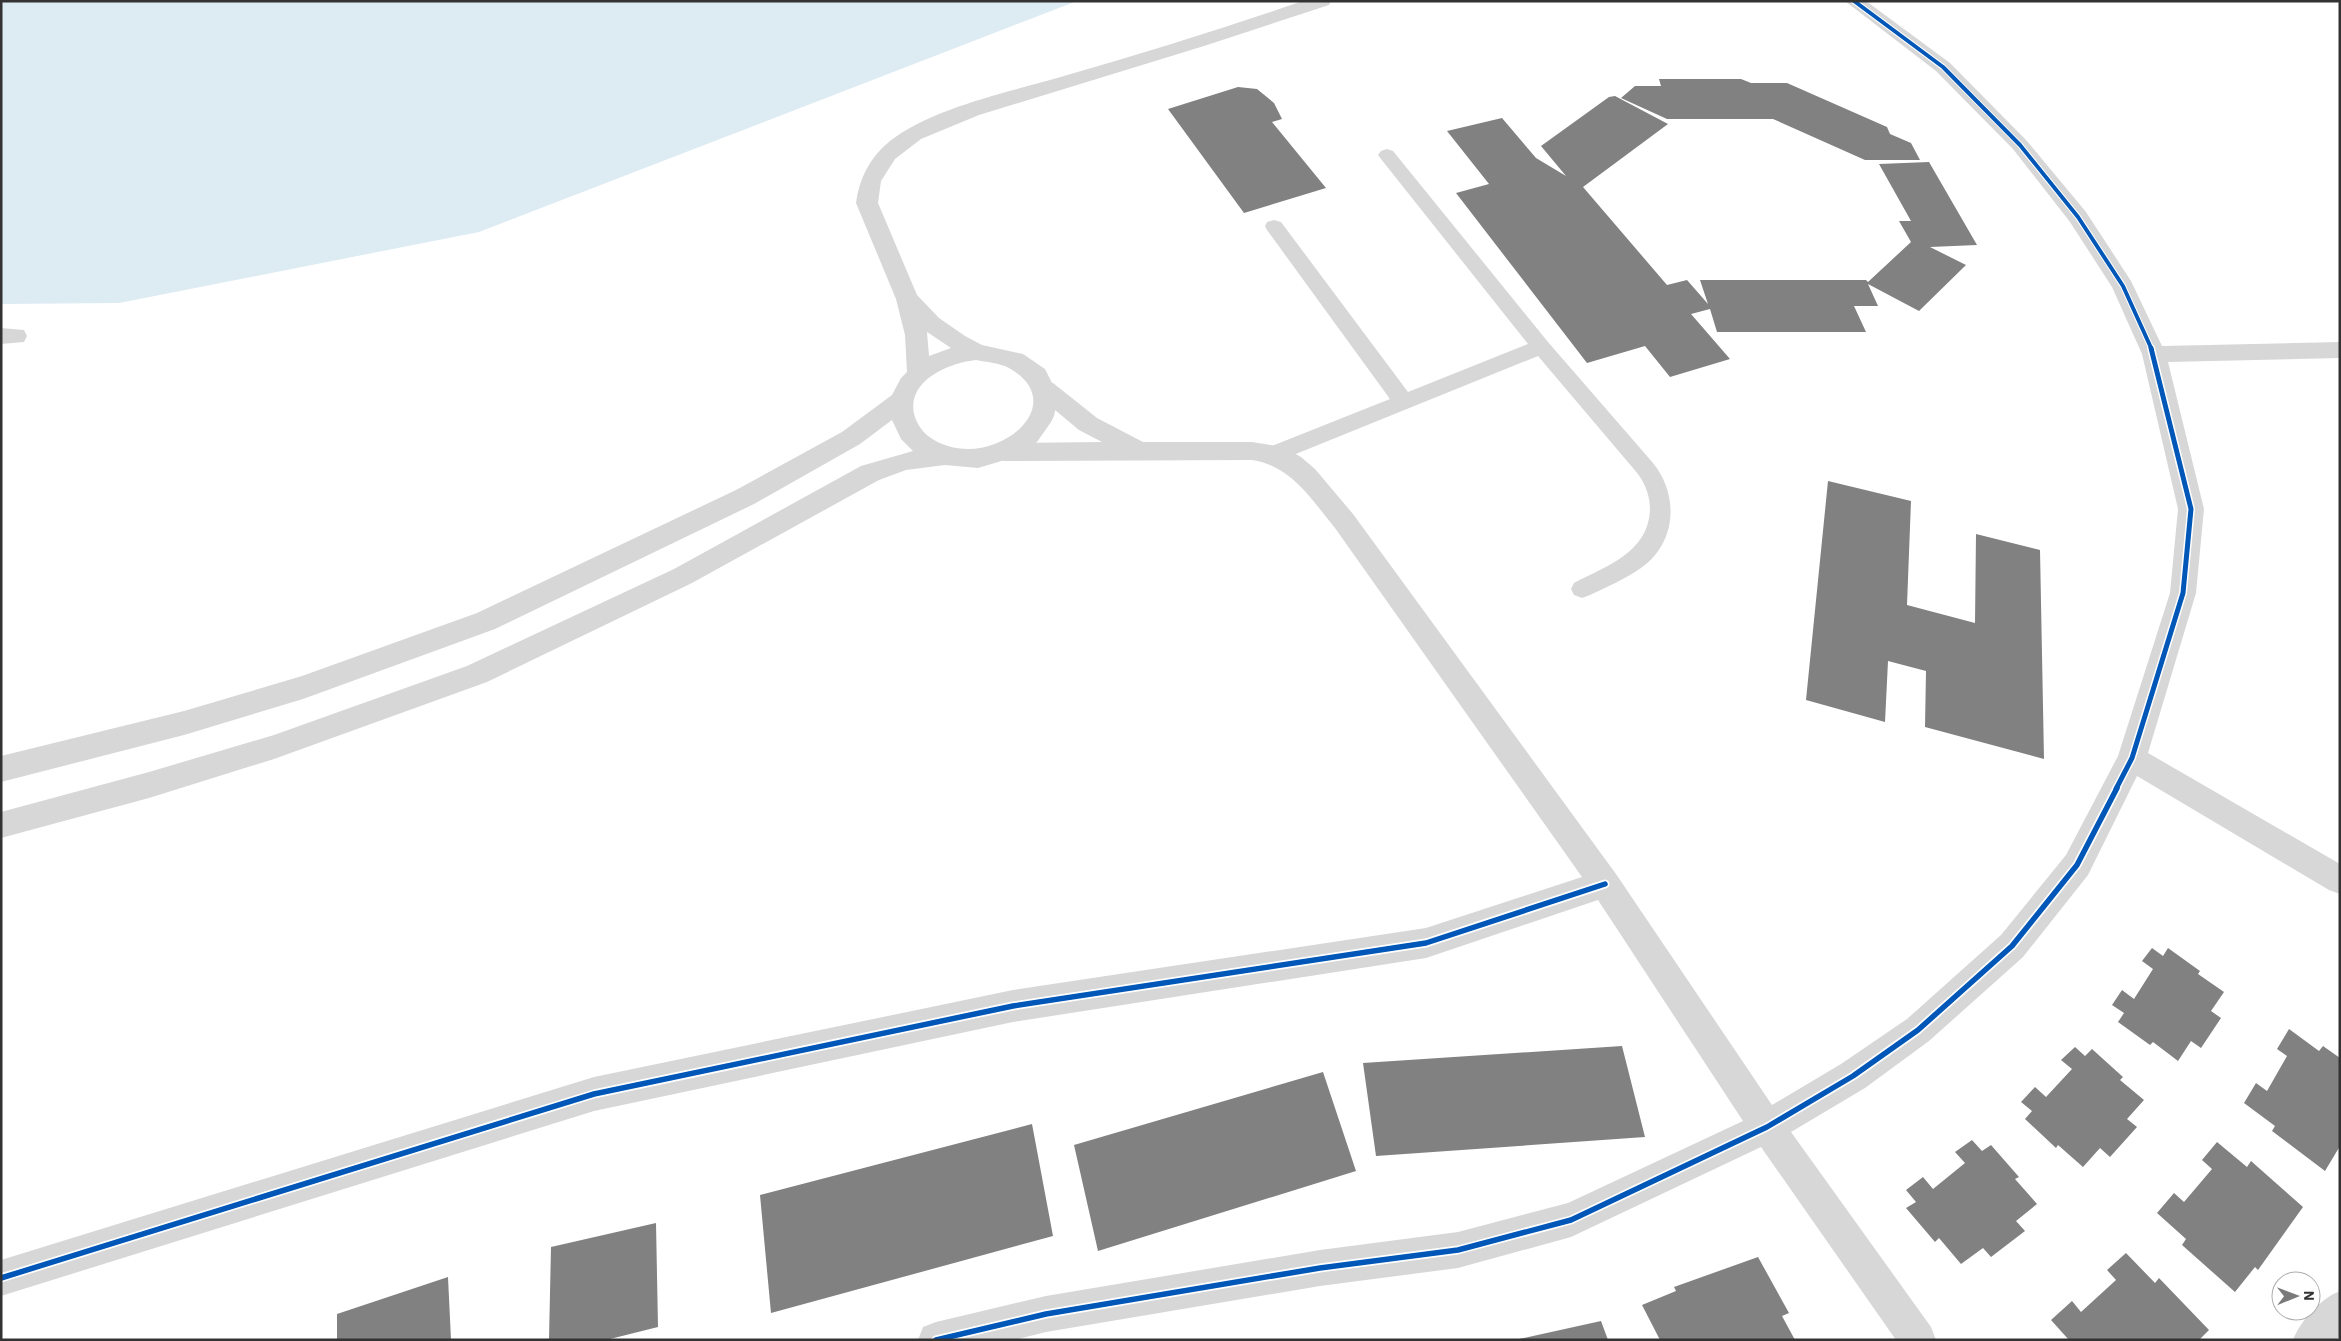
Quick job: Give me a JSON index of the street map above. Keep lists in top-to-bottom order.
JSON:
{
  "north": "right"
}
